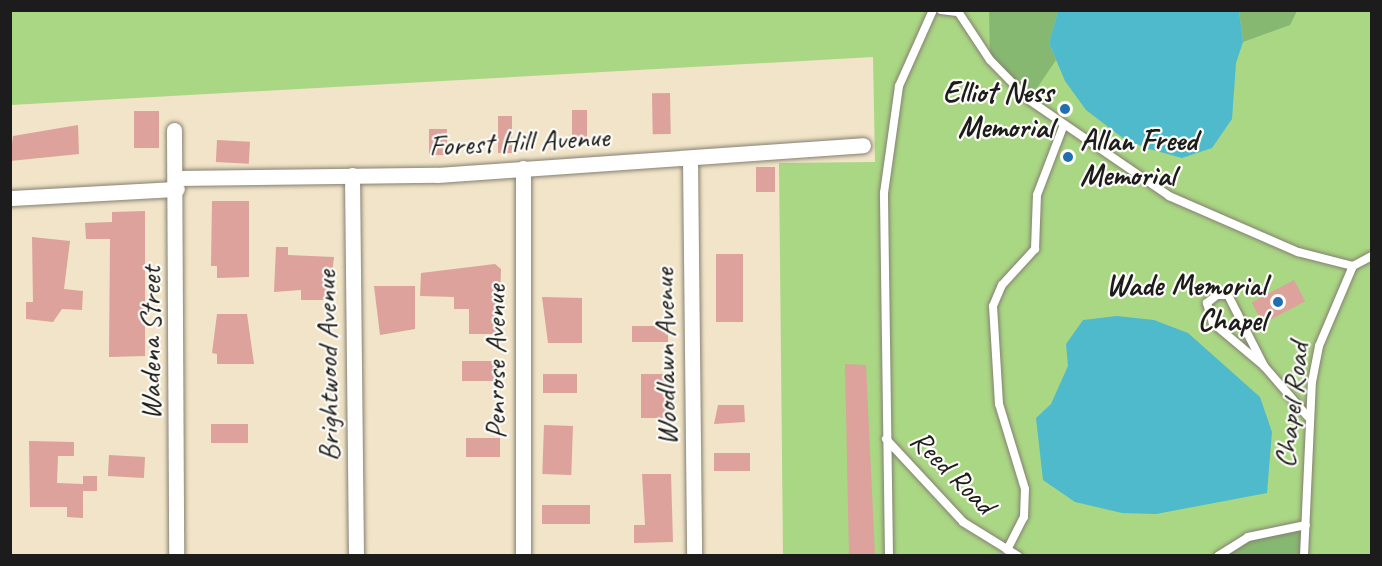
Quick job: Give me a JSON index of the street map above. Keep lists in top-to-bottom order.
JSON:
{
  "streets": {
    "street": [
      "Forest Hill Avenue",
      "Wadena Street",
      "Woodlawn Avenue",
      "Penrose Avenue",
      "Brightwood Avenue"
    ],
    "lane": ["Chapel Road", "Reed Road"]
  },
  "crossings": [
    ["Forest Hill Avenue", "Wadena Street"],
    ["Forest Hill Avenue", "Woodlawn Avenue"],
    ["Forest Hill Avenue", "Penrose Avenue"],
    ["Forest Hill Avenue", "Brightwood Avenue"]
  ],
  "places": ["Elliot Ness Memorial", "Allan Freed Memorial", "Wade Memorial Chapel"]
}
